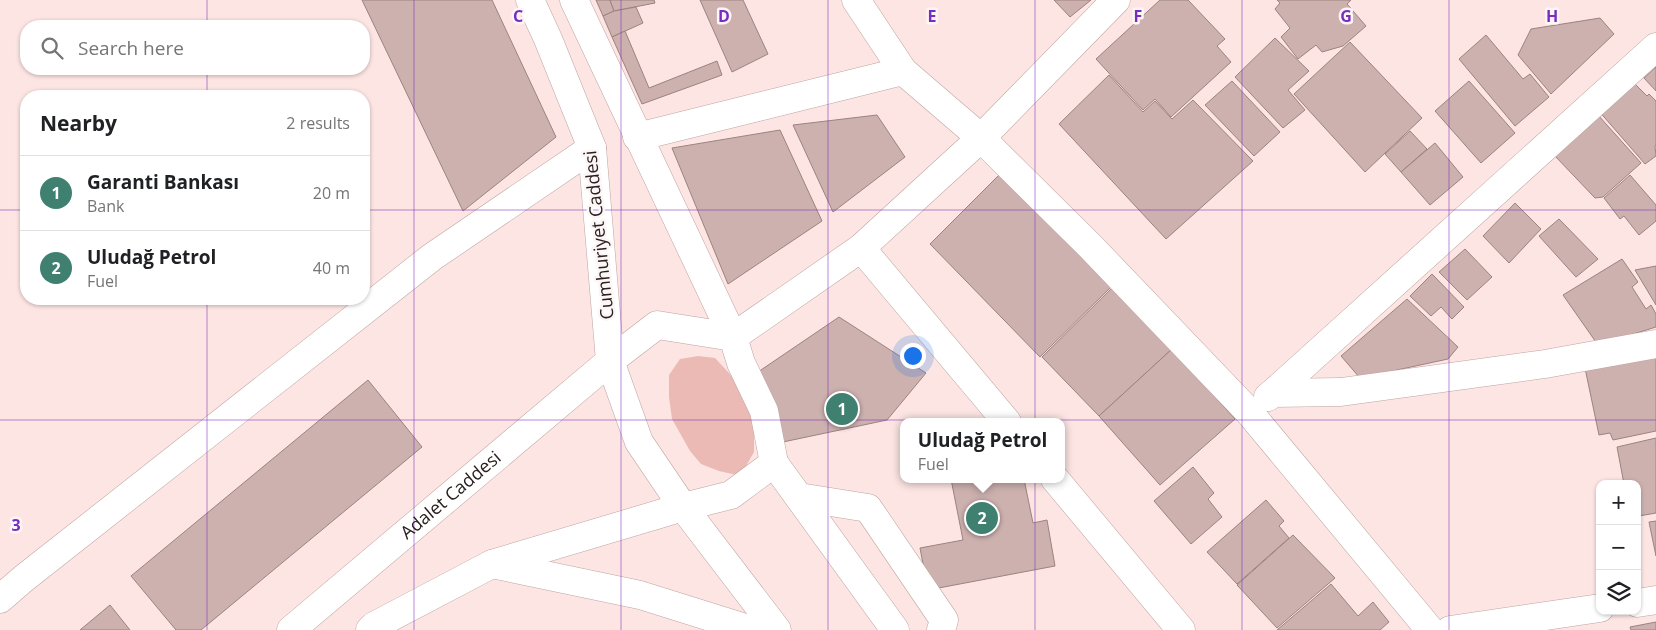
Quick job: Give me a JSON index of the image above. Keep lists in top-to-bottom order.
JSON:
{
  "streets": {
    "street": ["Cumhuriyet Caddesi", "Adalet Caddesi"]
  },
  "crossings": [
    ["Cumhuriyet Caddesi", "Adalet Caddesi"]
  ],
  "page": {
    "search": "Search here",
    "heading": ["Nearby", "2 results"],
    "list": [
      {
        "mark": "1",
        "name": "Garanti Bankası",
        "note": "Bank",
        "value": "20 m"
      },
      {
        "mark": "2",
        "name": "Uludağ Petrol",
        "note": "Fuel",
        "value": "40 m"
      }
    ],
    "pins": ["1", "2"],
    "popup": ["Uludağ Petrol", "Fuel"],
    "map_buttons": ["+", "−"]
  },
  "grid": {
    "columns": [
      "C",
      "D",
      "E",
      "F",
      "G",
      "H"
    ],
    "rows": ["3"]
  }
}
